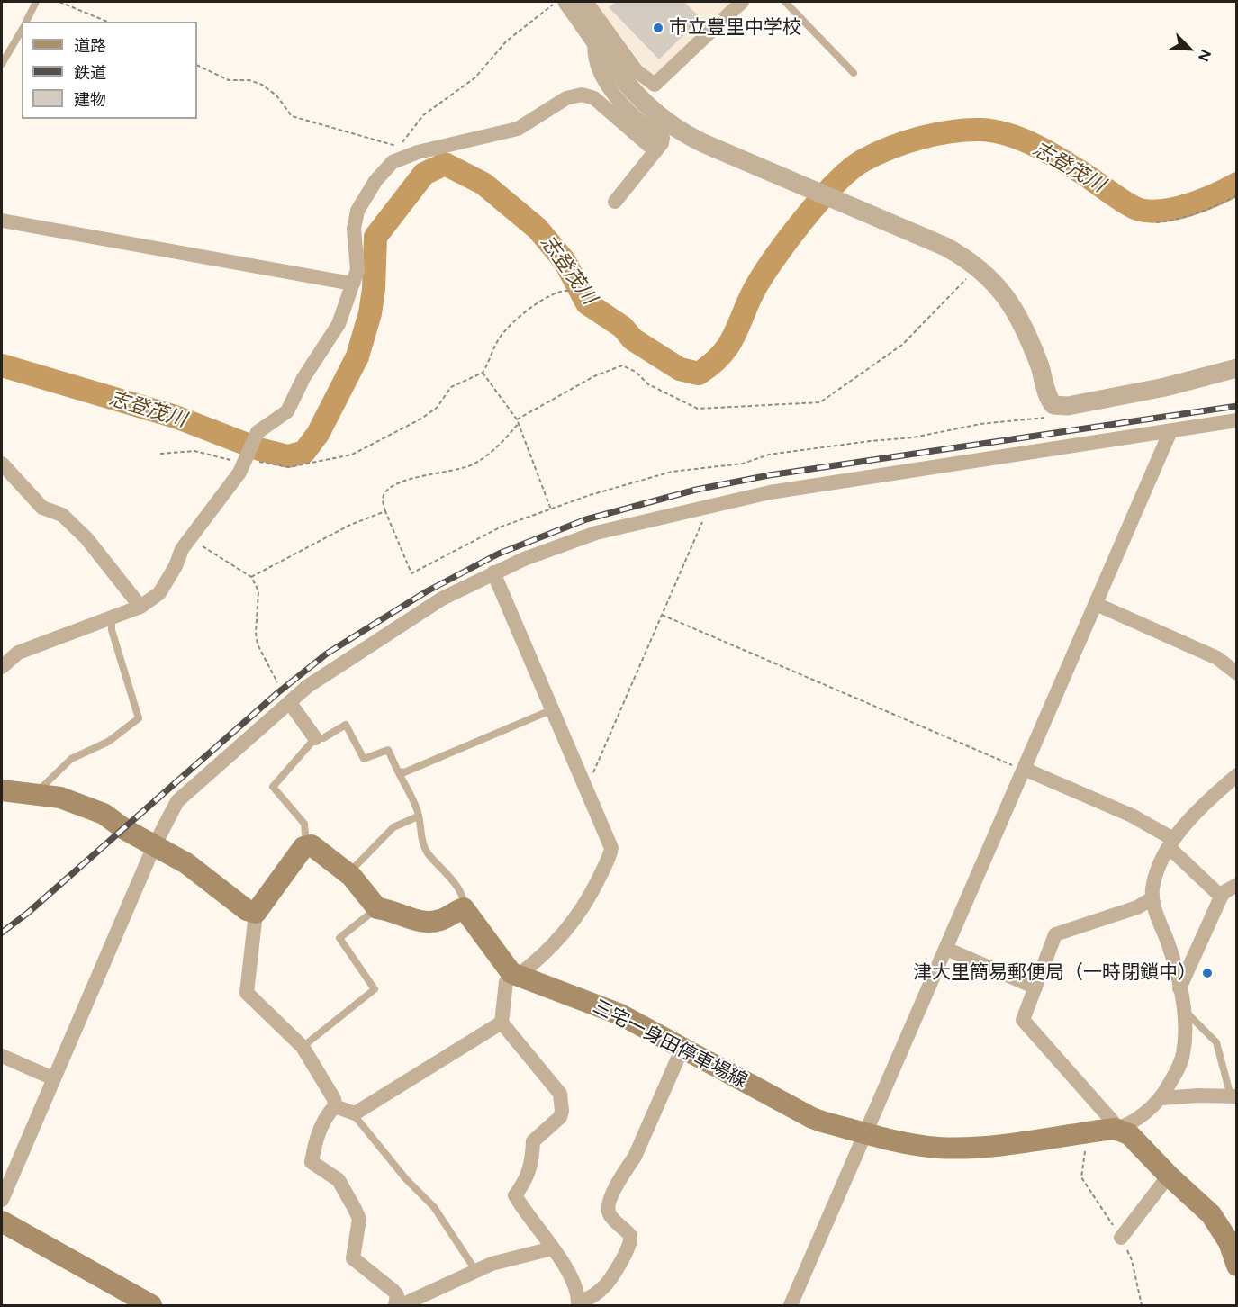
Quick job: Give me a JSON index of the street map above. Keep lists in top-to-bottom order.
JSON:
{
  "streets": {
    "main road": ["三宅一身田停車場線"]
  },
  "water": ["志登茂川"],
  "places": ["市立豊里中学校", "津大里簡易郵便局（一時閉鎖中）"],
  "legend": ["道路", "鉄道", "建物"],
  "north": "bottom right"
}
